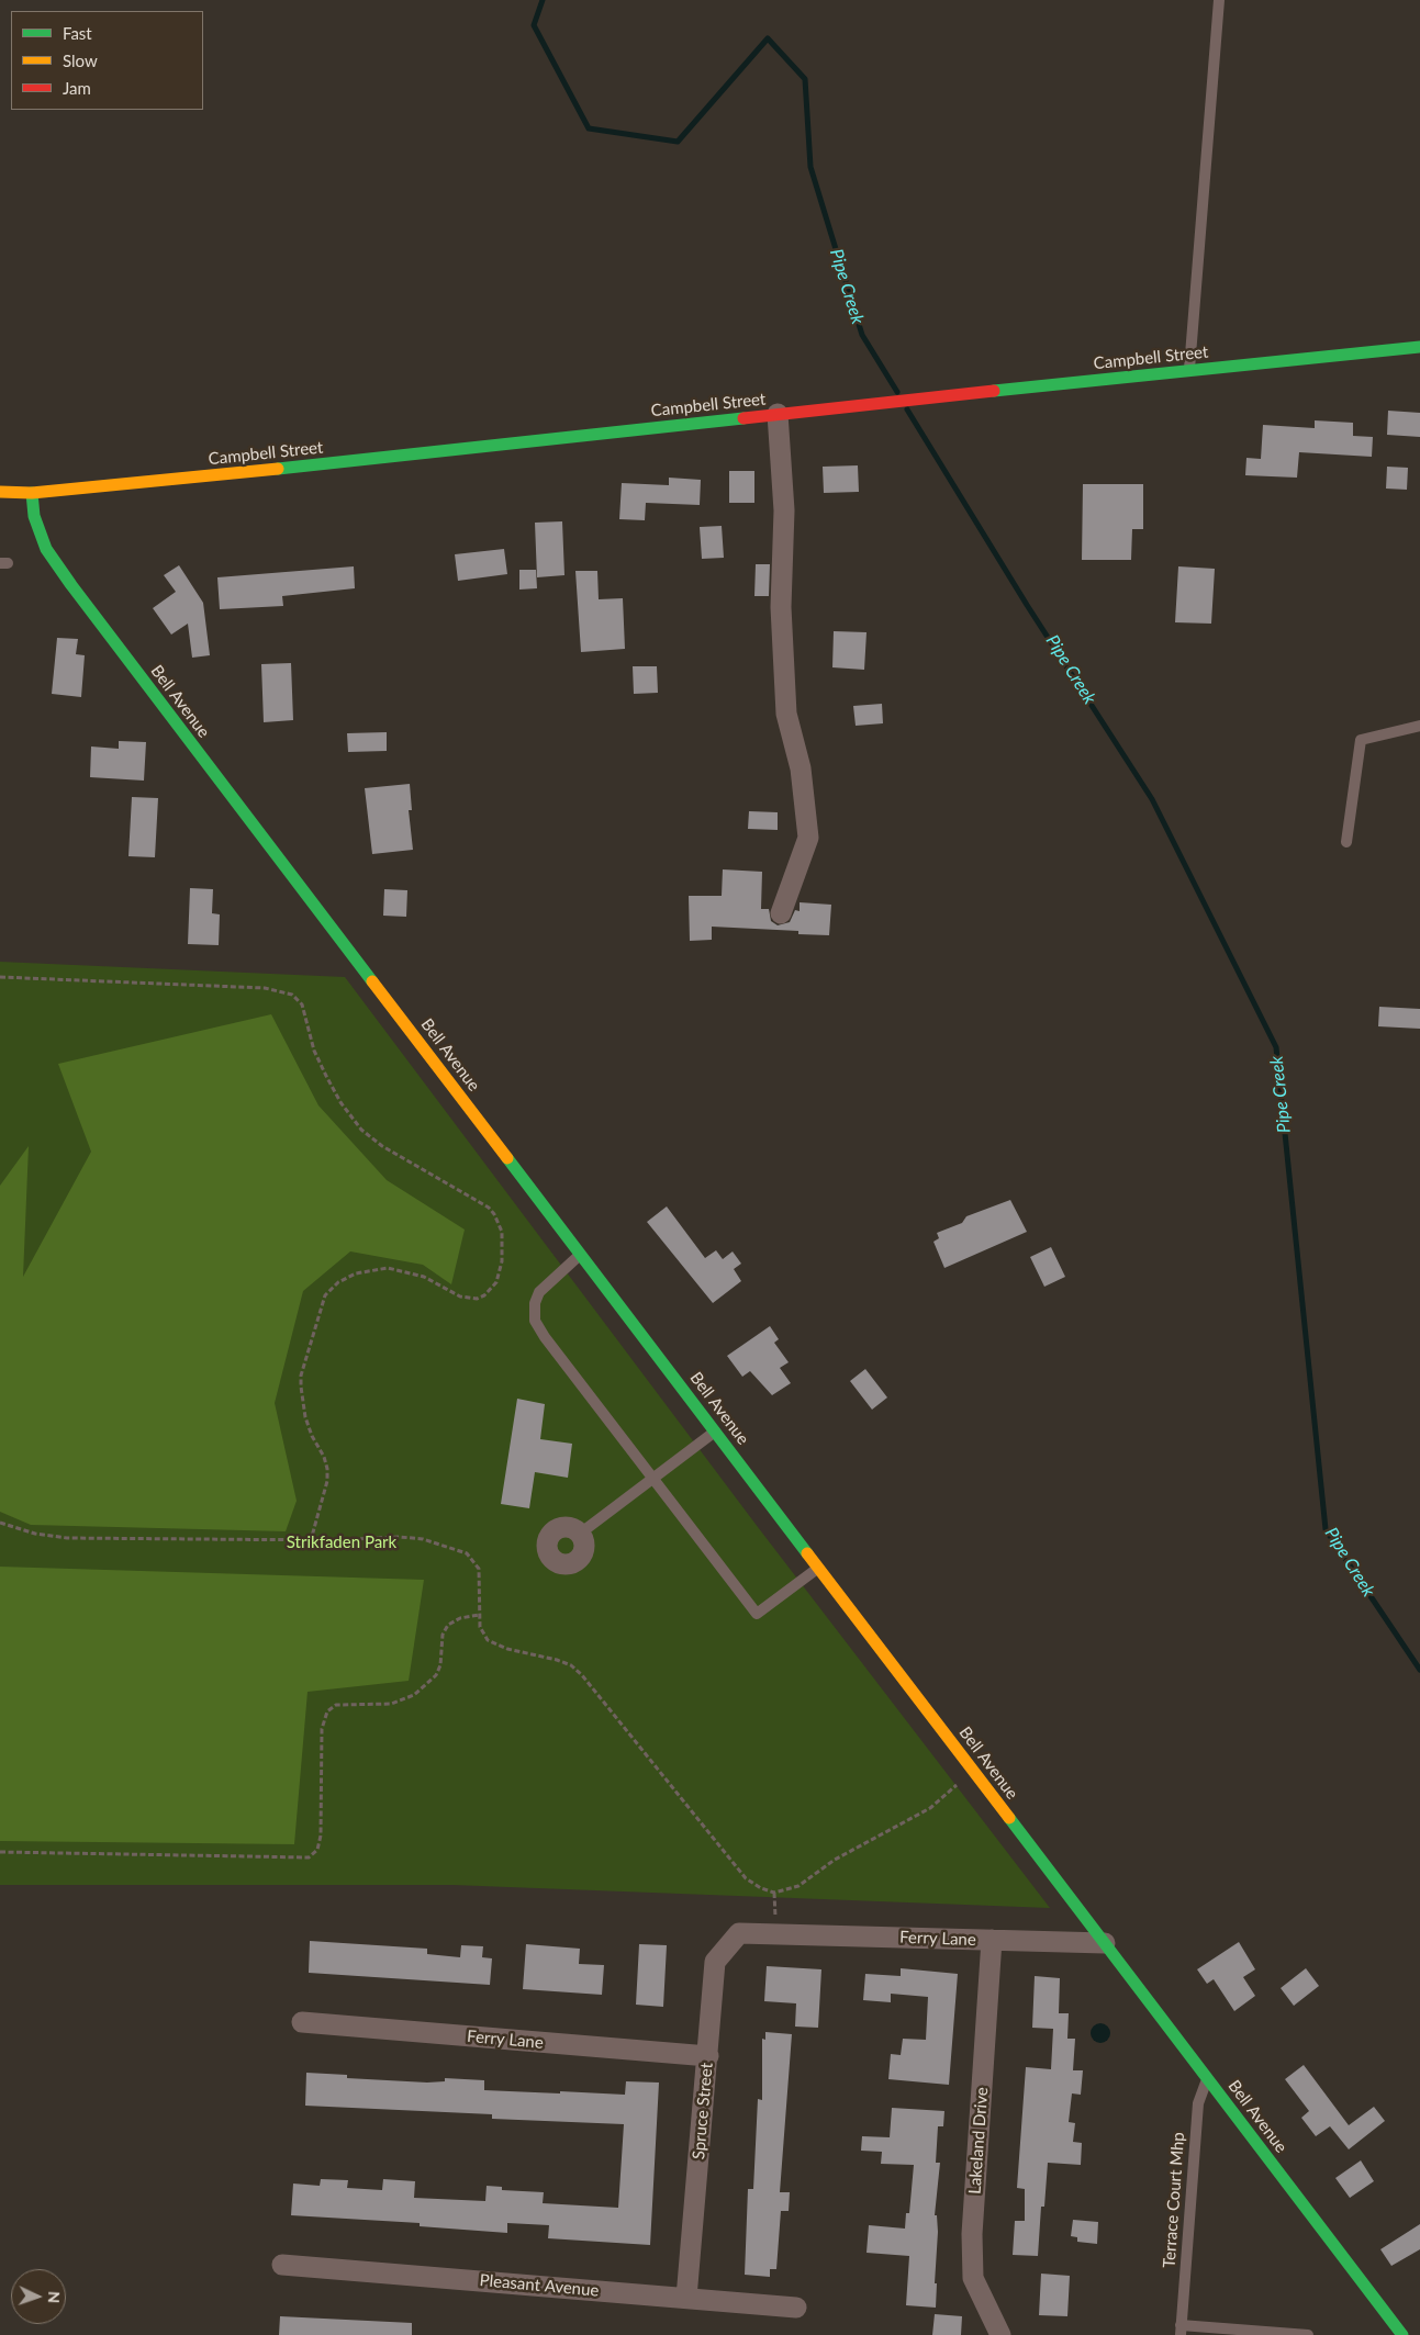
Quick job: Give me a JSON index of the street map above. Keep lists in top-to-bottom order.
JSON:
{
  "streets": {
    "street": [
      "Campbell Street",
      "Bell Avenue",
      "Ferry Lane",
      "Spruce Street",
      "Lakeland Drive",
      "Pleasant Avenue"
    ],
    "lane": ["Terrace Court Mhp"]
  },
  "crossings": [
    ["Campbell Street", "Bell Avenue"],
    ["Bell Avenue", "Ferry Lane"],
    ["Bell Avenue", "Terrace Court Mhp"],
    ["Ferry Lane", "Spruce Street"],
    ["Ferry Lane", "Lakeland Drive"],
    ["Spruce Street", "Pleasant Avenue"]
  ],
  "water": ["Pipe Creek"],
  "parks": ["Strikfaden Park"],
  "legend": ["Fast", "Slow", "Jam"],
  "north": "right"
}
